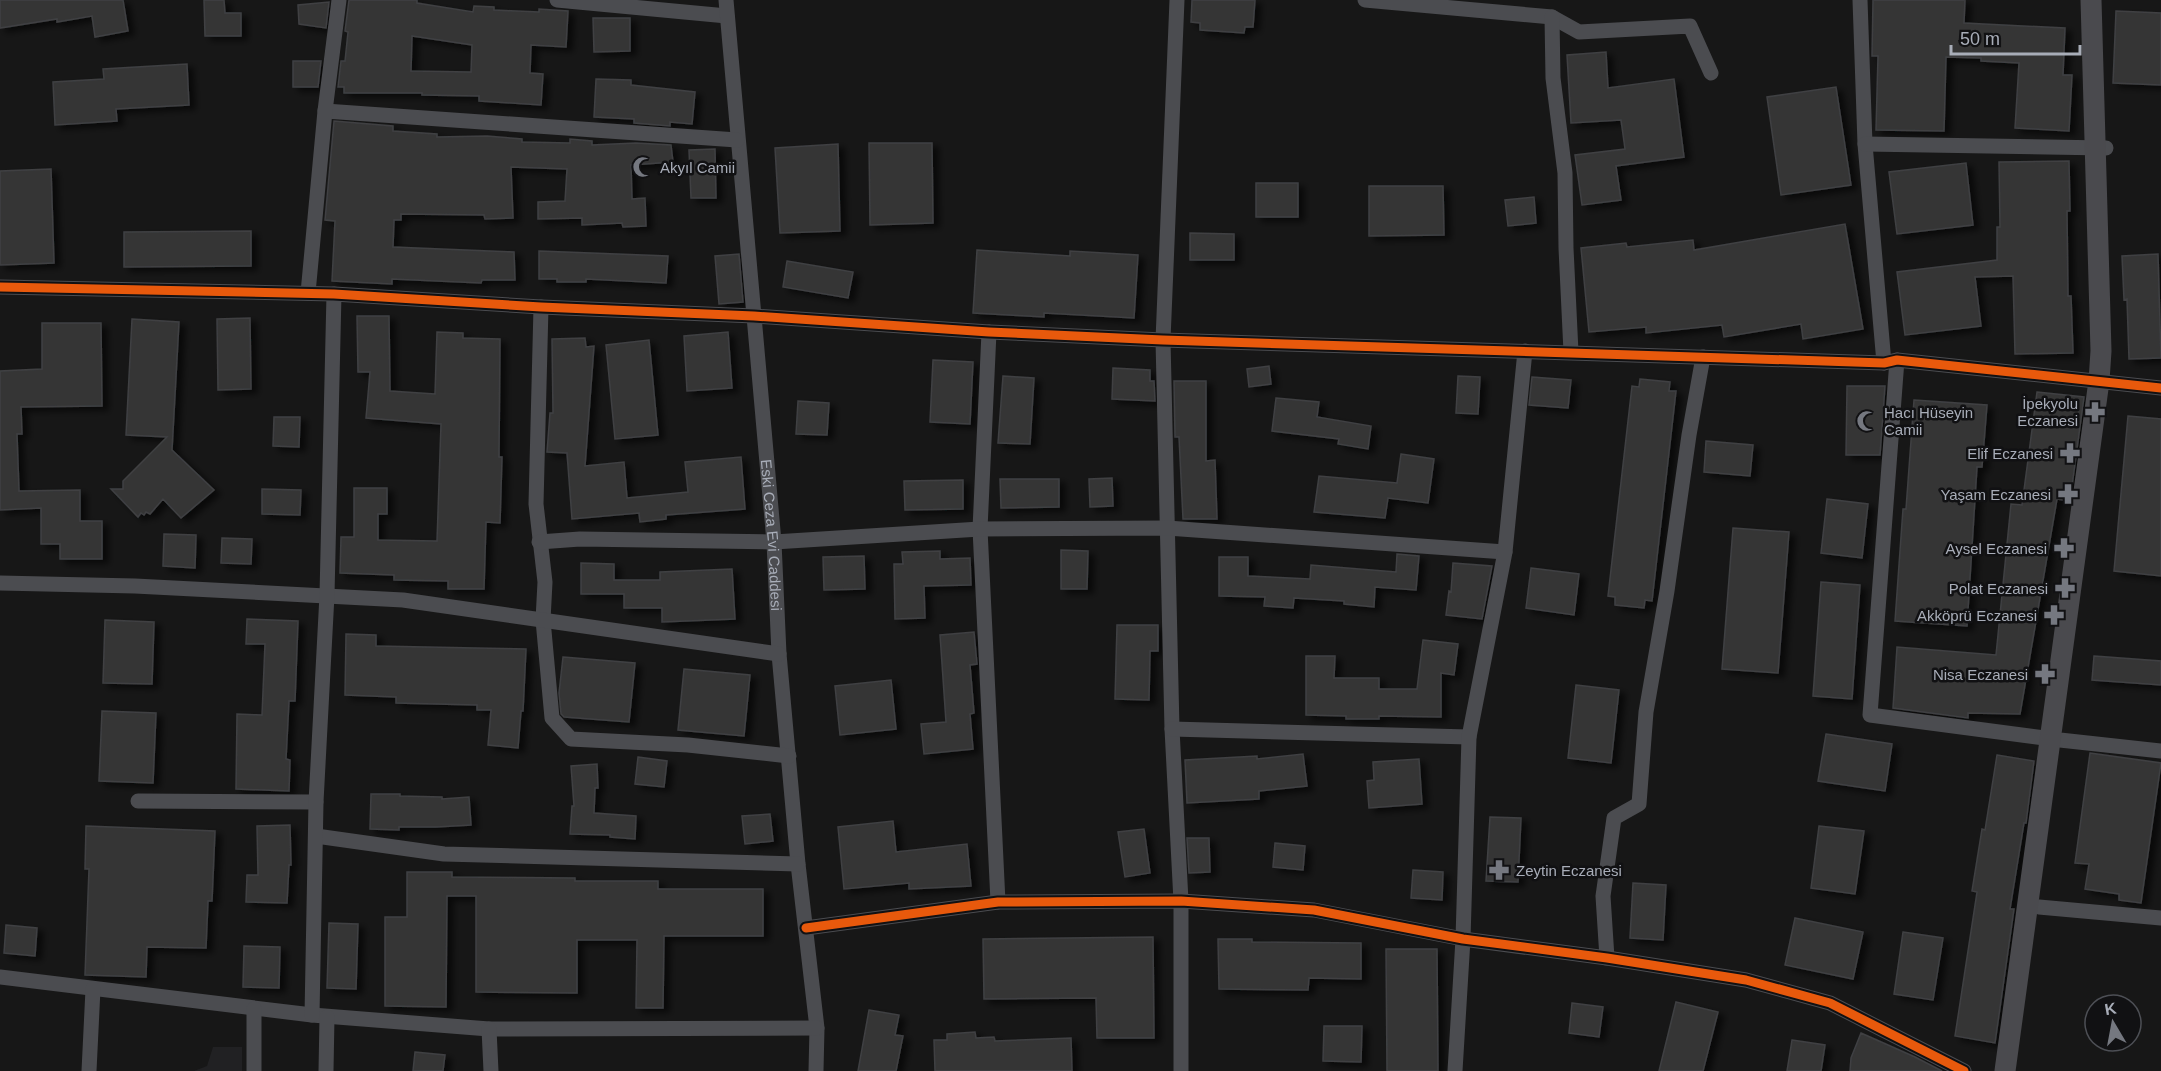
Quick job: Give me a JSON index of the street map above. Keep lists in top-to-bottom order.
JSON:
{
  "streets": {
    "street": ["Eski Ceza Evi Caddesi"]
  },
  "places": {
    "mosque": ["Akyıl Camii", "Hacı Hüseyin Camii"],
    "pharmacy": [
      "İpekyolu Eczanesi",
      "Elif Eczanesi",
      "Yaşam Eczanesi",
      "Aysel Eczanesi",
      "Polat Eczanesi",
      "Akköprü Eczanesi",
      "Nisa Eczanesi",
      "Zeytin Eczanesi"
    ]
  },
  "scale_bar": "50 m",
  "north": "top"
}
